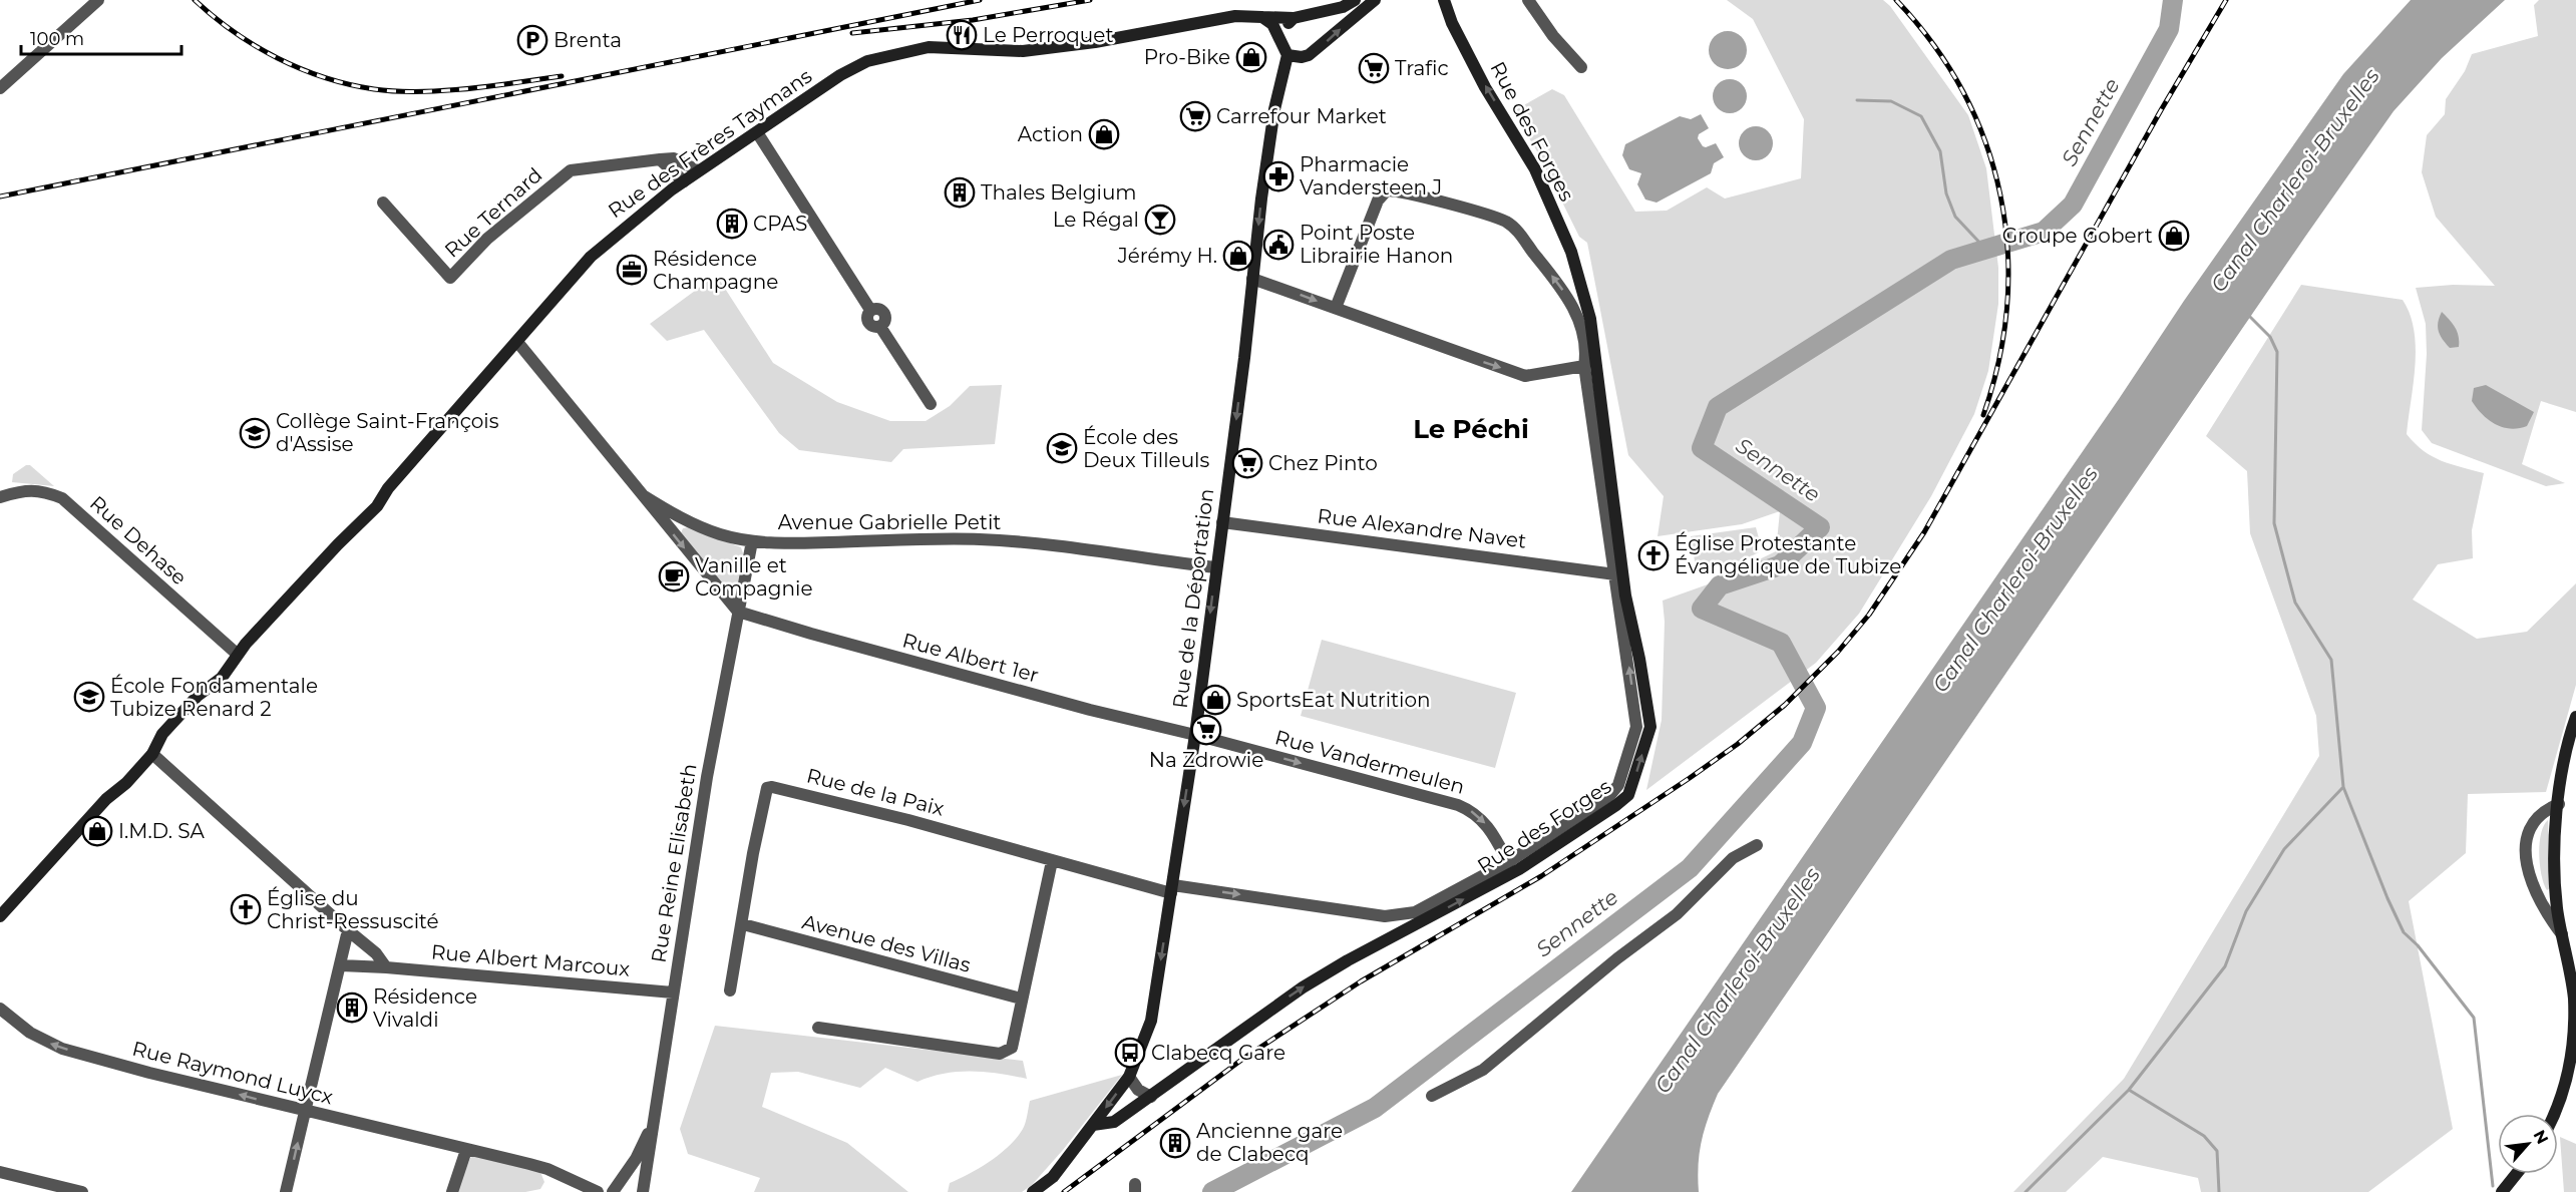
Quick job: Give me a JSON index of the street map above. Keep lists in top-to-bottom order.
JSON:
{
  "streets": {
    "main road": ["Rue des Forges", "Rue des Frères Taymans", "Rue de la Déportation"],
    "street": [
      "Rue Ternard",
      "Avenue Gabrielle Petit",
      "Rue Alexandre Navet",
      "Rue Dehase",
      "Rue Albert 1er",
      "Rue Vandermeulen",
      "Rue de la Paix",
      "Rue Reine Elisabeth",
      "Avenue des Villas",
      "Rue Albert Marcoux",
      "Rue Raymond Luycx"
    ]
  },
  "crossings": [
    ["Rue des Forges", "Rue Alexandre Navet"],
    ["Rue des Forges", "Rue de la Déportation"],
    ["Rue des Forges", "Rue Vandermeulen"],
    ["Rue des Forges", "Rue de la Paix"],
    ["Rue des Frères Taymans", "Rue Ternard"],
    ["Rue des Frères Taymans", "Rue Dehase"],
    ["Avenue Gabrielle Petit", "Rue de la Déportation"],
    ["Avenue Gabrielle Petit", "Rue Reine Elisabeth"],
    ["Rue Alexandre Navet", "Rue de la Déportation"],
    ["Rue de la Déportation", "Rue Albert 1er"],
    ["Rue de la Déportation", "Rue Vandermeulen"],
    ["Rue de la Déportation", "Rue de la Paix"],
    ["Rue Albert 1er", "Rue Vandermeulen"],
    ["Rue Albert 1er", "Rue Reine Elisabeth"],
    ["Rue de la Paix", "Avenue des Villas"],
    ["Rue Reine Elisabeth", "Rue Albert Marcoux"]
  ],
  "one_way": ["Rue de la Déportation", "Rue Vandermeulen", "Rue Raymond Luycx"],
  "districts": ["Le Péchi"],
  "water": ["Sennette", "Canal Charleroi-Bruxelles"],
  "places": {
    "restaurant": ["Le Perroquet"],
    "parking": ["Brenta"],
    "shop": [
      "Pro-Bike",
      "Action",
      "Groupe Gobert",
      "Jérémy H.",
      "SportsEat Nutrition",
      "I.M.D. SA"
    ],
    "supermarket": [
      "Trafic",
      "Carrefour Market",
      "Chez Pinto",
      "Na Zdrowie"
    ],
    "pharmacy": ["Pharmacie Vandersteen J"],
    "building": [
      "Thales Belgium",
      "CPAS",
      "Résidence Vivaldi",
      "Ancienne gare de Clabecq"
    ],
    "bar": ["Le Régal"],
    "public building": ["Point Poste Librairie Hanon"],
    "office": ["Résidence Champagne"],
    "school or university": ["Collège Saint-François d'Assise", "École des Deux Tilleuls", "École Fondamentale Tubize Renard 2"],
    "church": ["Église Protestante Évangélique de Tubize", "Église du Christ-Ressuscité"],
    "cafe": ["Vanille et Compagnie"],
    "bus stop": ["Clabecq Gare"]
  },
  "scale_bar": "100 m",
  "north": "top right"
}
